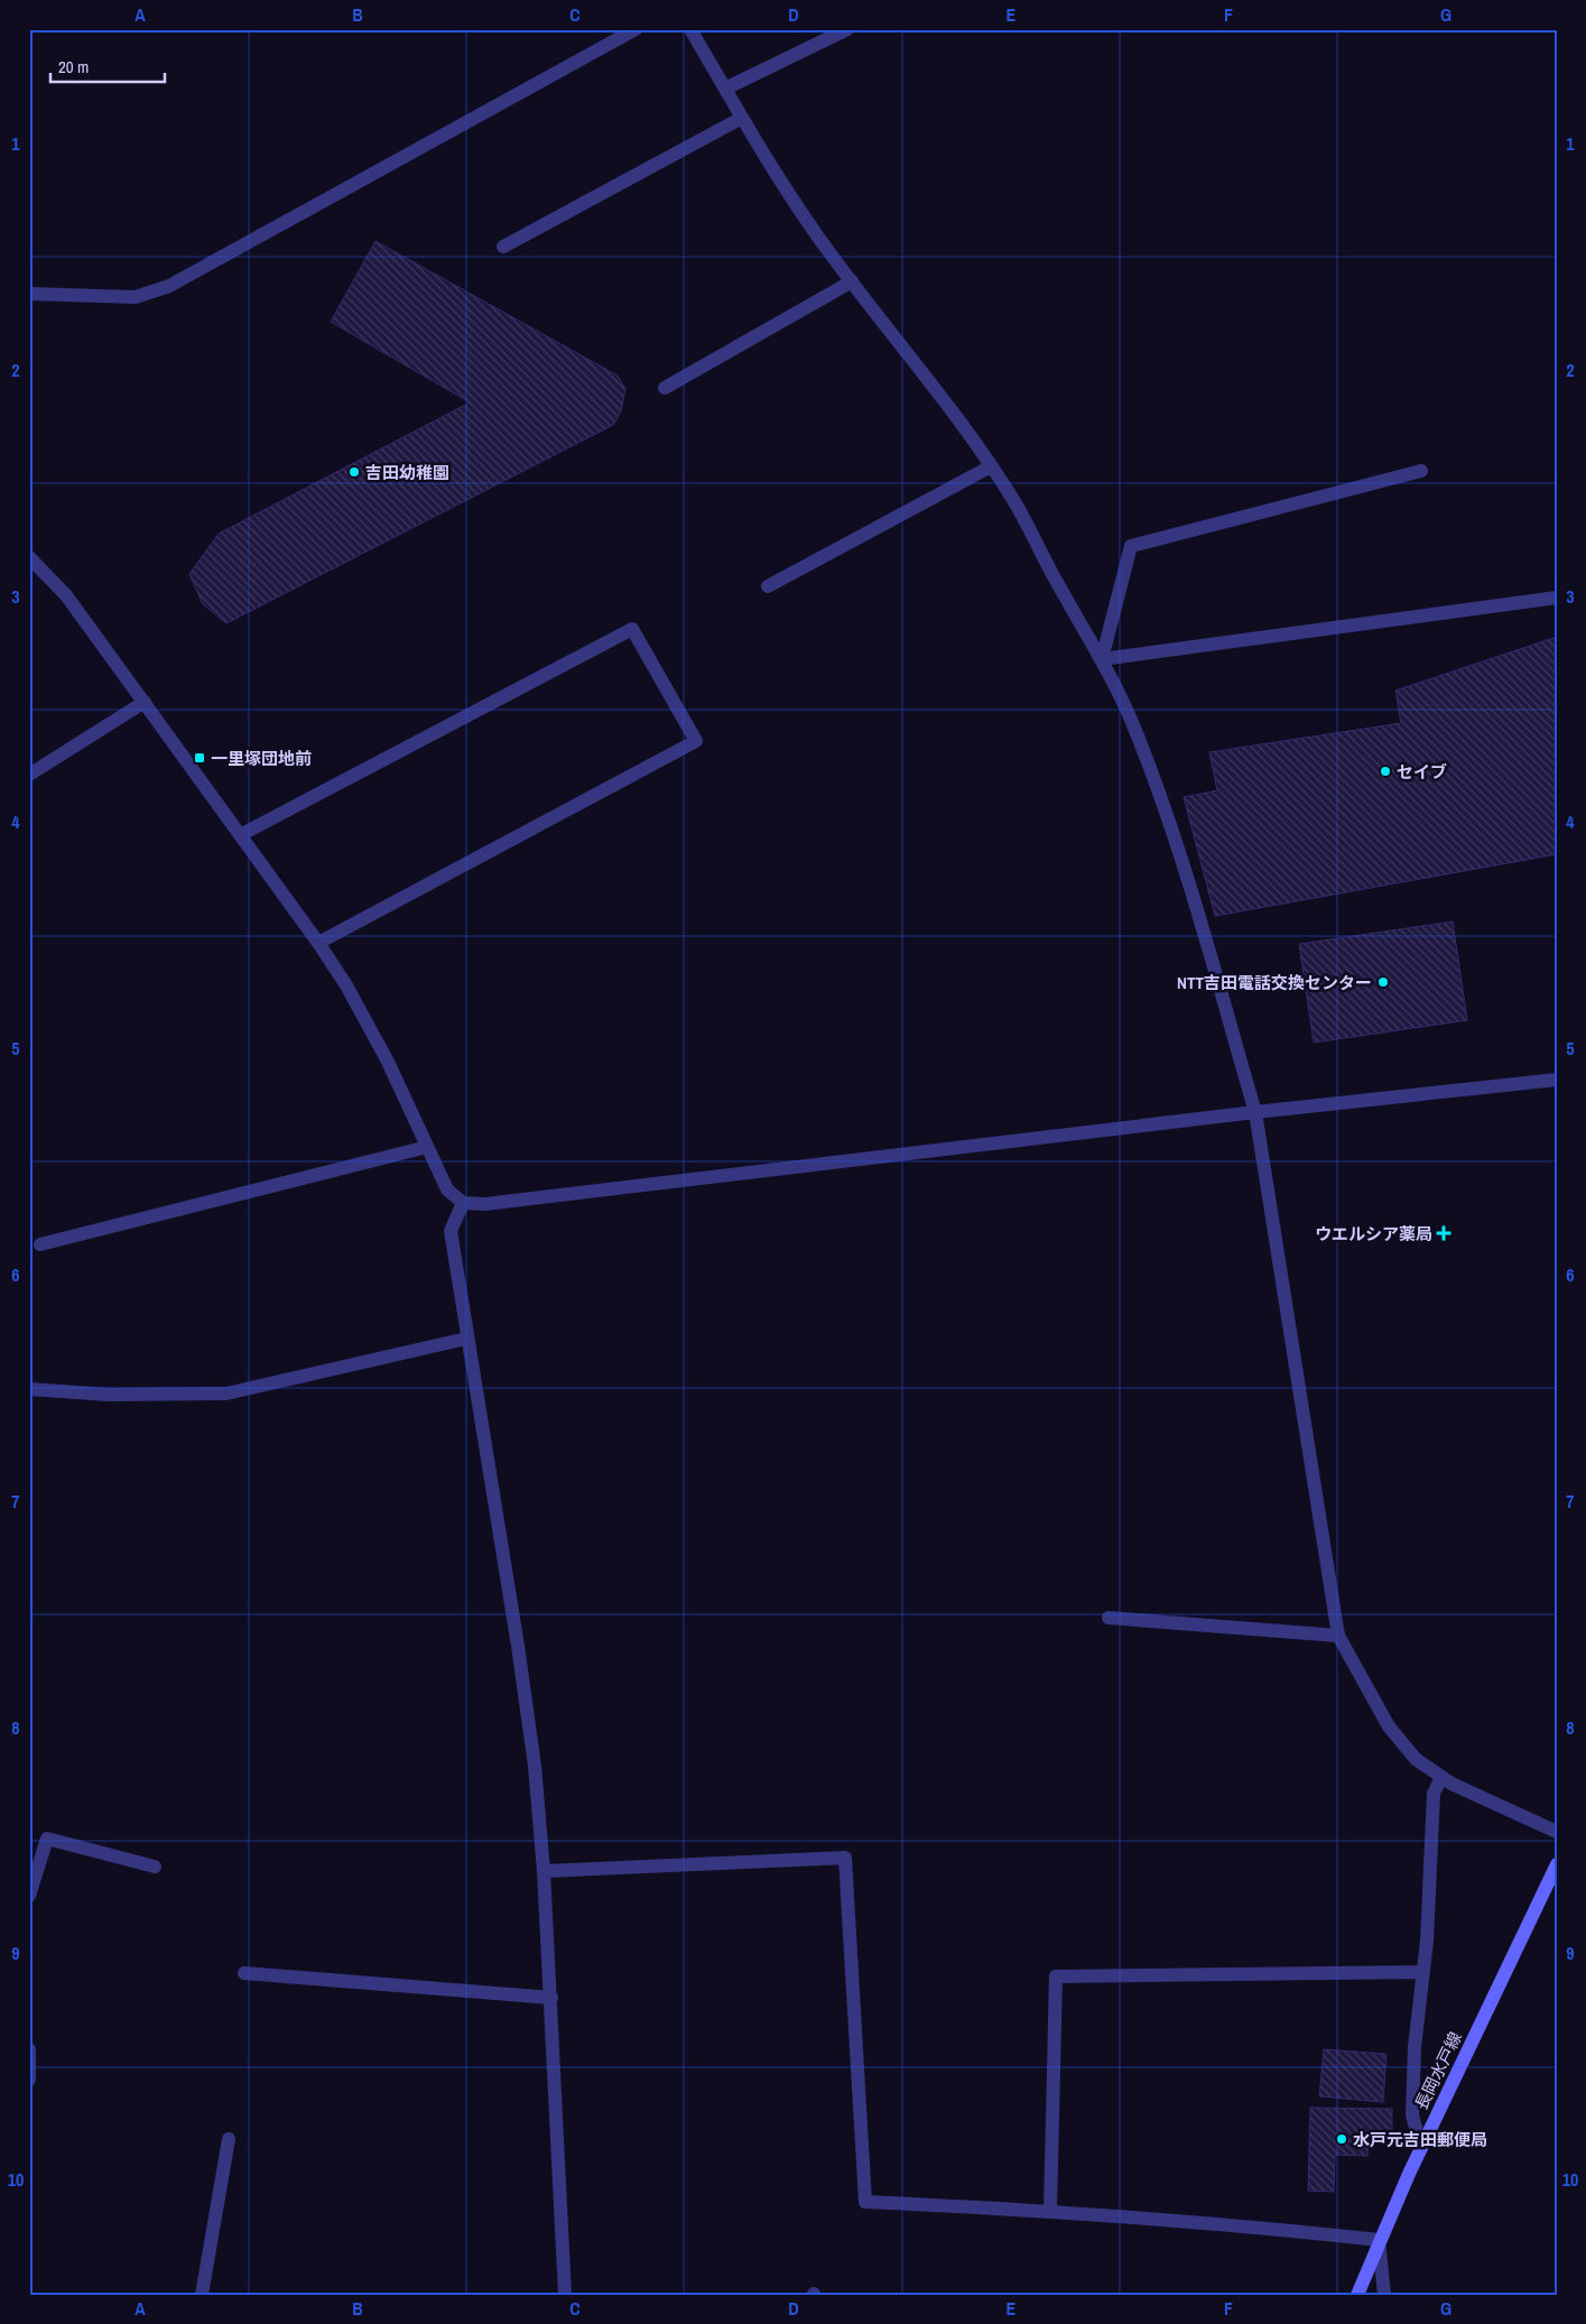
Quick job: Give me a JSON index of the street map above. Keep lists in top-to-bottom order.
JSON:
{
  "streets": {
    "main road": ["長岡水戸線"]
  },
  "places": {
    "other": [
      "吉田幼稚園",
      "セイブ",
      "NTT吉田電話交換センター",
      "水戸元吉田郵便局"
    ],
    "transit": ["一里塚団地前"],
    "health": ["ウエルシア薬局"]
  },
  "scale_bar": "20 m",
  "grid": {
    "columns": [
      "A",
      "B",
      "C",
      "D",
      "E",
      "F",
      "G"
    ],
    "rows": [
      "1",
      "2",
      "3",
      "4",
      "5",
      "6",
      "7",
      "8",
      "9",
      "10"
    ]
  }
}
